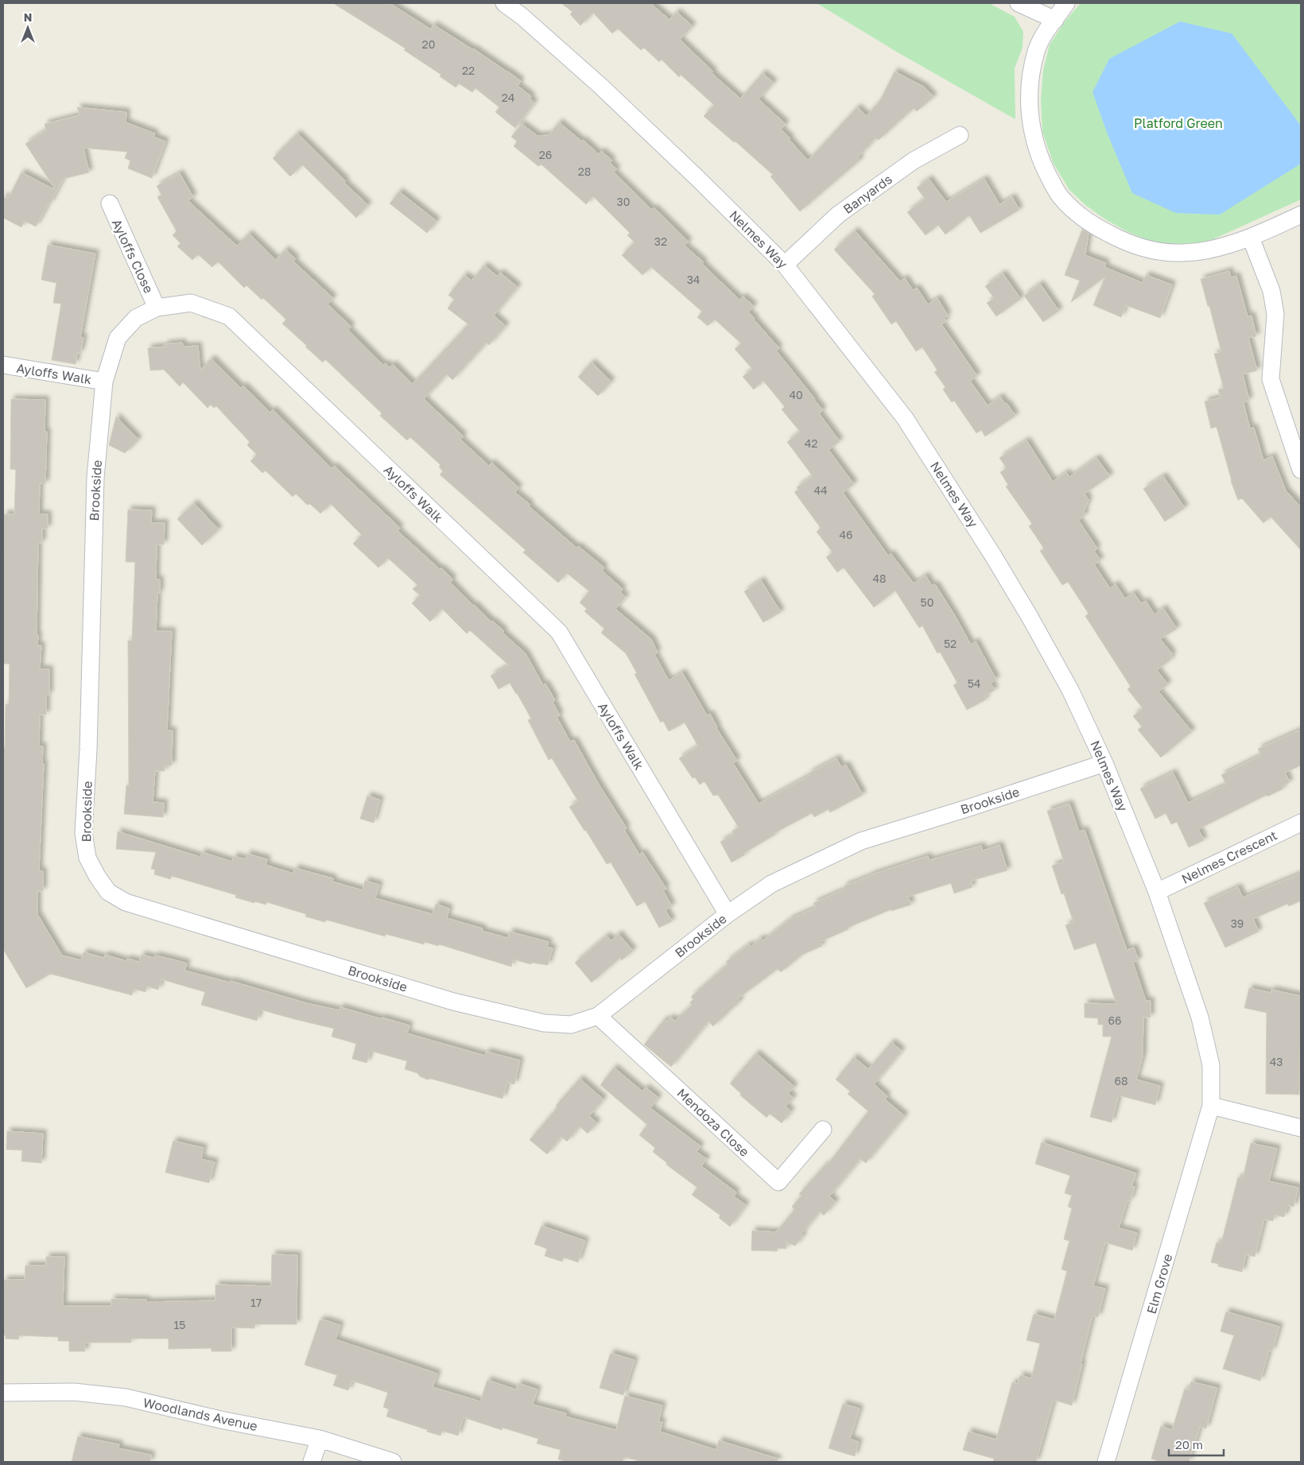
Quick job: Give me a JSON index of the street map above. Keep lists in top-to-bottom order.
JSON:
{
  "streets": {
    "street": [
      "Banyards",
      "Nelmes Way",
      "Ayloffs Close",
      "Ayloffs Walk",
      "Brookside",
      "Nelmes Crescent",
      "Mendoza Close",
      "Elm Grove",
      "Woodlands Avenue"
    ]
  },
  "crossings": [
    ["Banyards", "Nelmes Way"],
    ["Nelmes Way", "Brookside"],
    ["Nelmes Way", "Nelmes Crescent"],
    ["Nelmes Way", "Elm Grove"],
    ["Ayloffs Close", "Ayloffs Walk"],
    ["Ayloffs Walk", "Brookside"],
    ["Brookside", "Mendoza Close"]
  ],
  "parks": ["Platford Green"],
  "house_numbers": [
    "20",
    "22",
    "24",
    "26",
    "28",
    "30",
    "32",
    "34",
    "40",
    "42",
    "44",
    "46",
    "48",
    "50",
    "52",
    "54",
    "39",
    "66",
    "43",
    "68",
    "17",
    "15"
  ],
  "scale_bar": "20 m",
  "north": "top"
}
